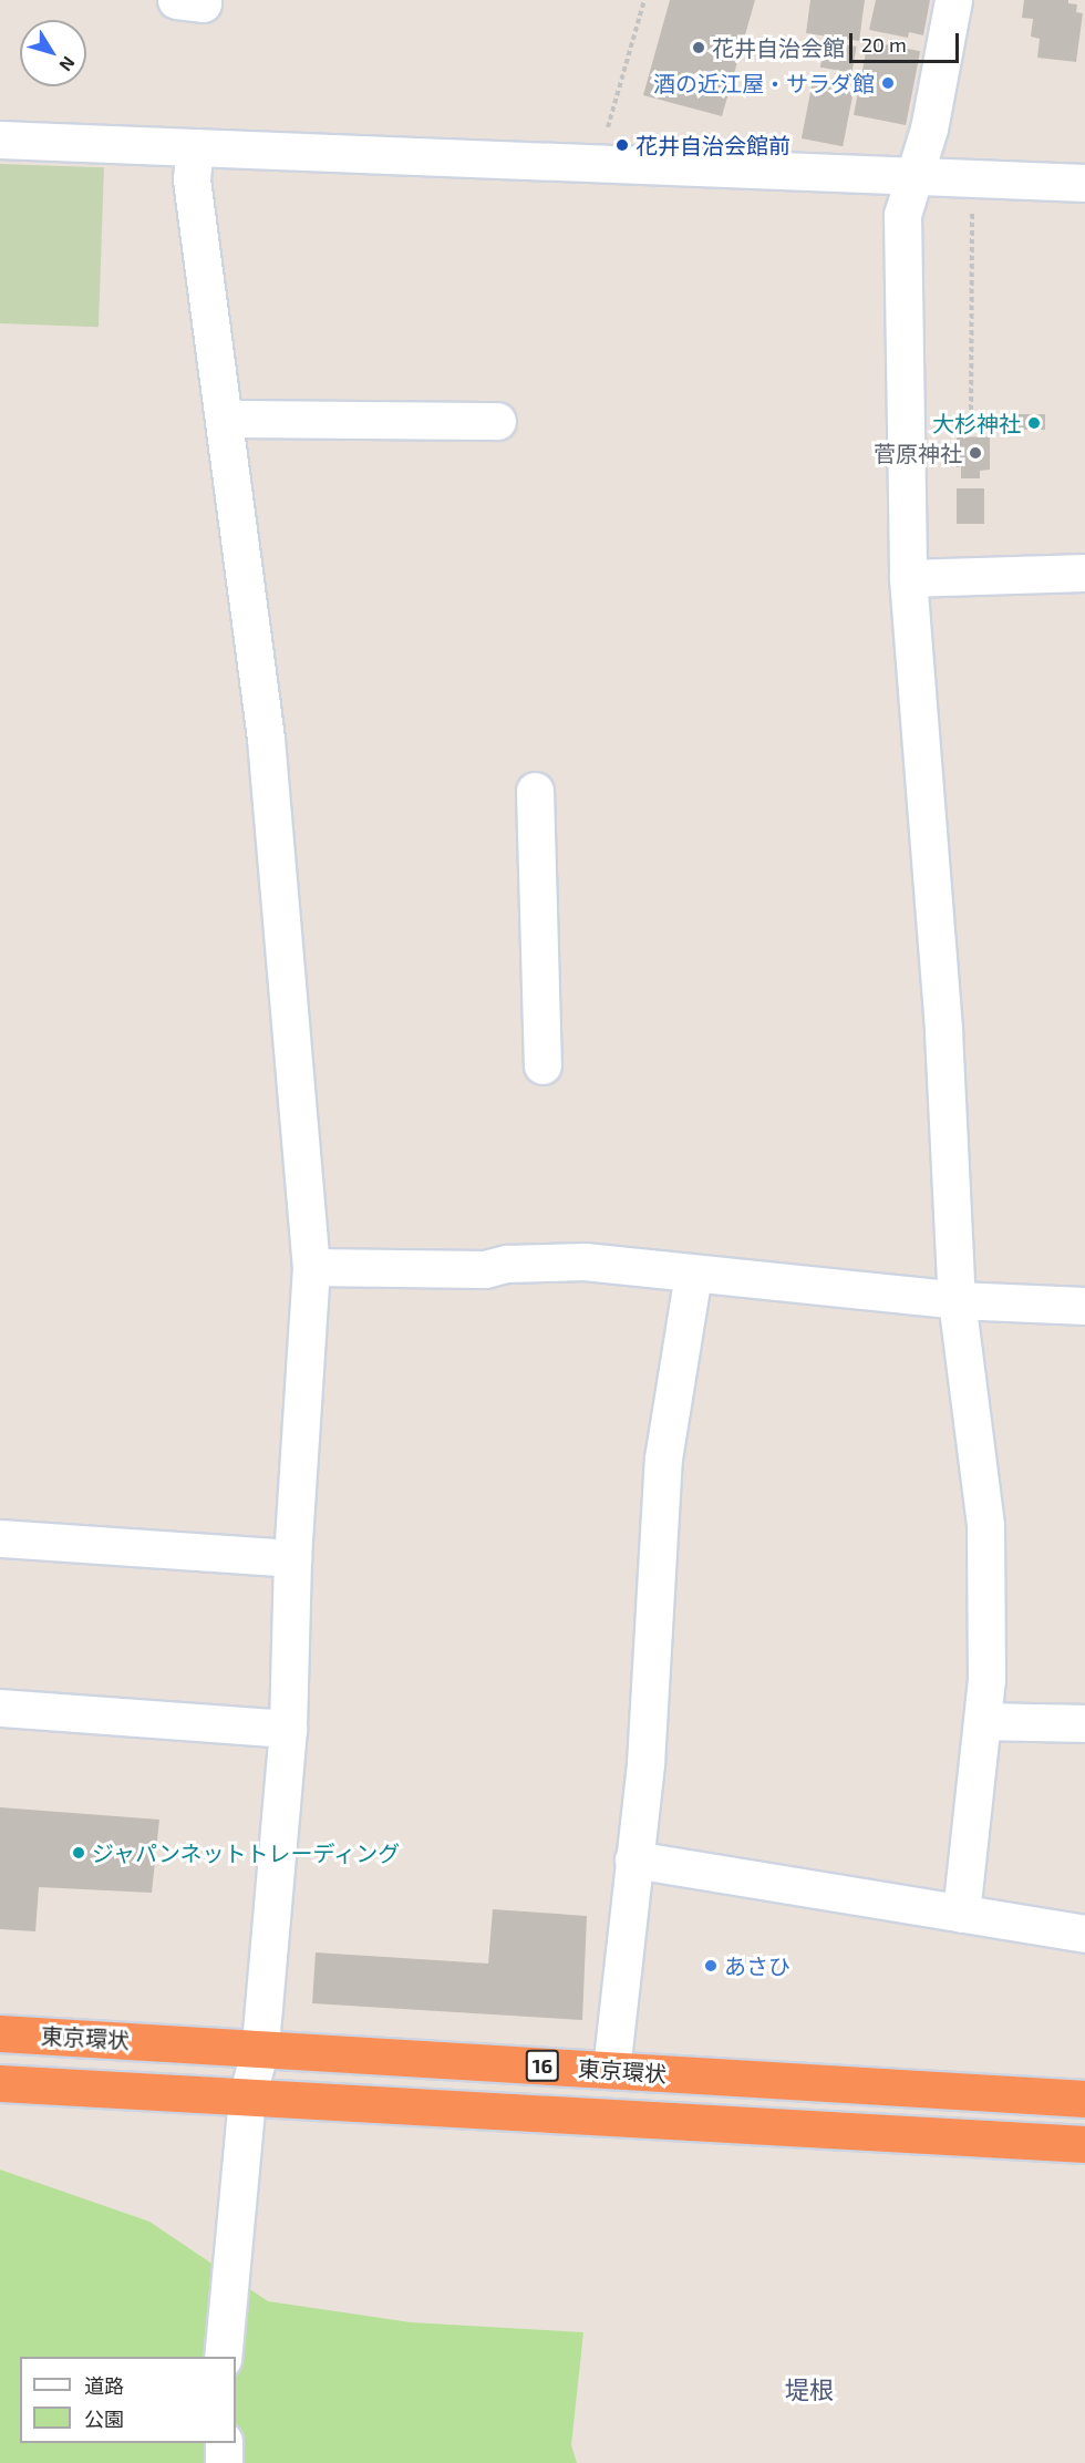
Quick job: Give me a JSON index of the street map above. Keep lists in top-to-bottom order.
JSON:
{
  "streets": {
    "highway": ["東京環状", "16"]
  },
  "districts": ["堤根"],
  "places": [
    "花井自治会館",
    "酒の近江屋・サラダ館",
    "花井自治会館前",
    "大杉神社",
    "菅原神社",
    "ジャパンネットトレーディング",
    "あさひ"
  ],
  "legend": ["道路", "公園"],
  "scale_bar": "20 m",
  "north": "bottom right"
}
